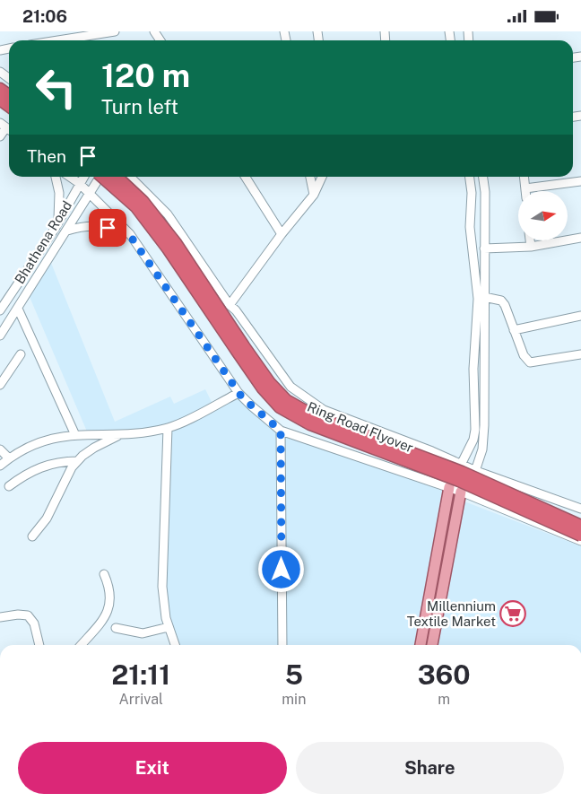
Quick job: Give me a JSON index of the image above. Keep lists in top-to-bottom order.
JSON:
{
  "streets": {
    "highway": ["Ring Road Flyover"],
    "street": ["Bhathena Road"]
  },
  "places": {
    "supermarket": ["Millennium Textile Market"]
  },
  "north": "right",
  "page": {
    "status": "21:06",
    "turn": ["120 m", "Turn left"],
    "then": "Then",
    "eta": [
      "21:11",
      "Arrival",
      "5",
      "min",
      "360",
      "m"
    ],
    "buttons": ["Exit", "Share"]
  }
}
